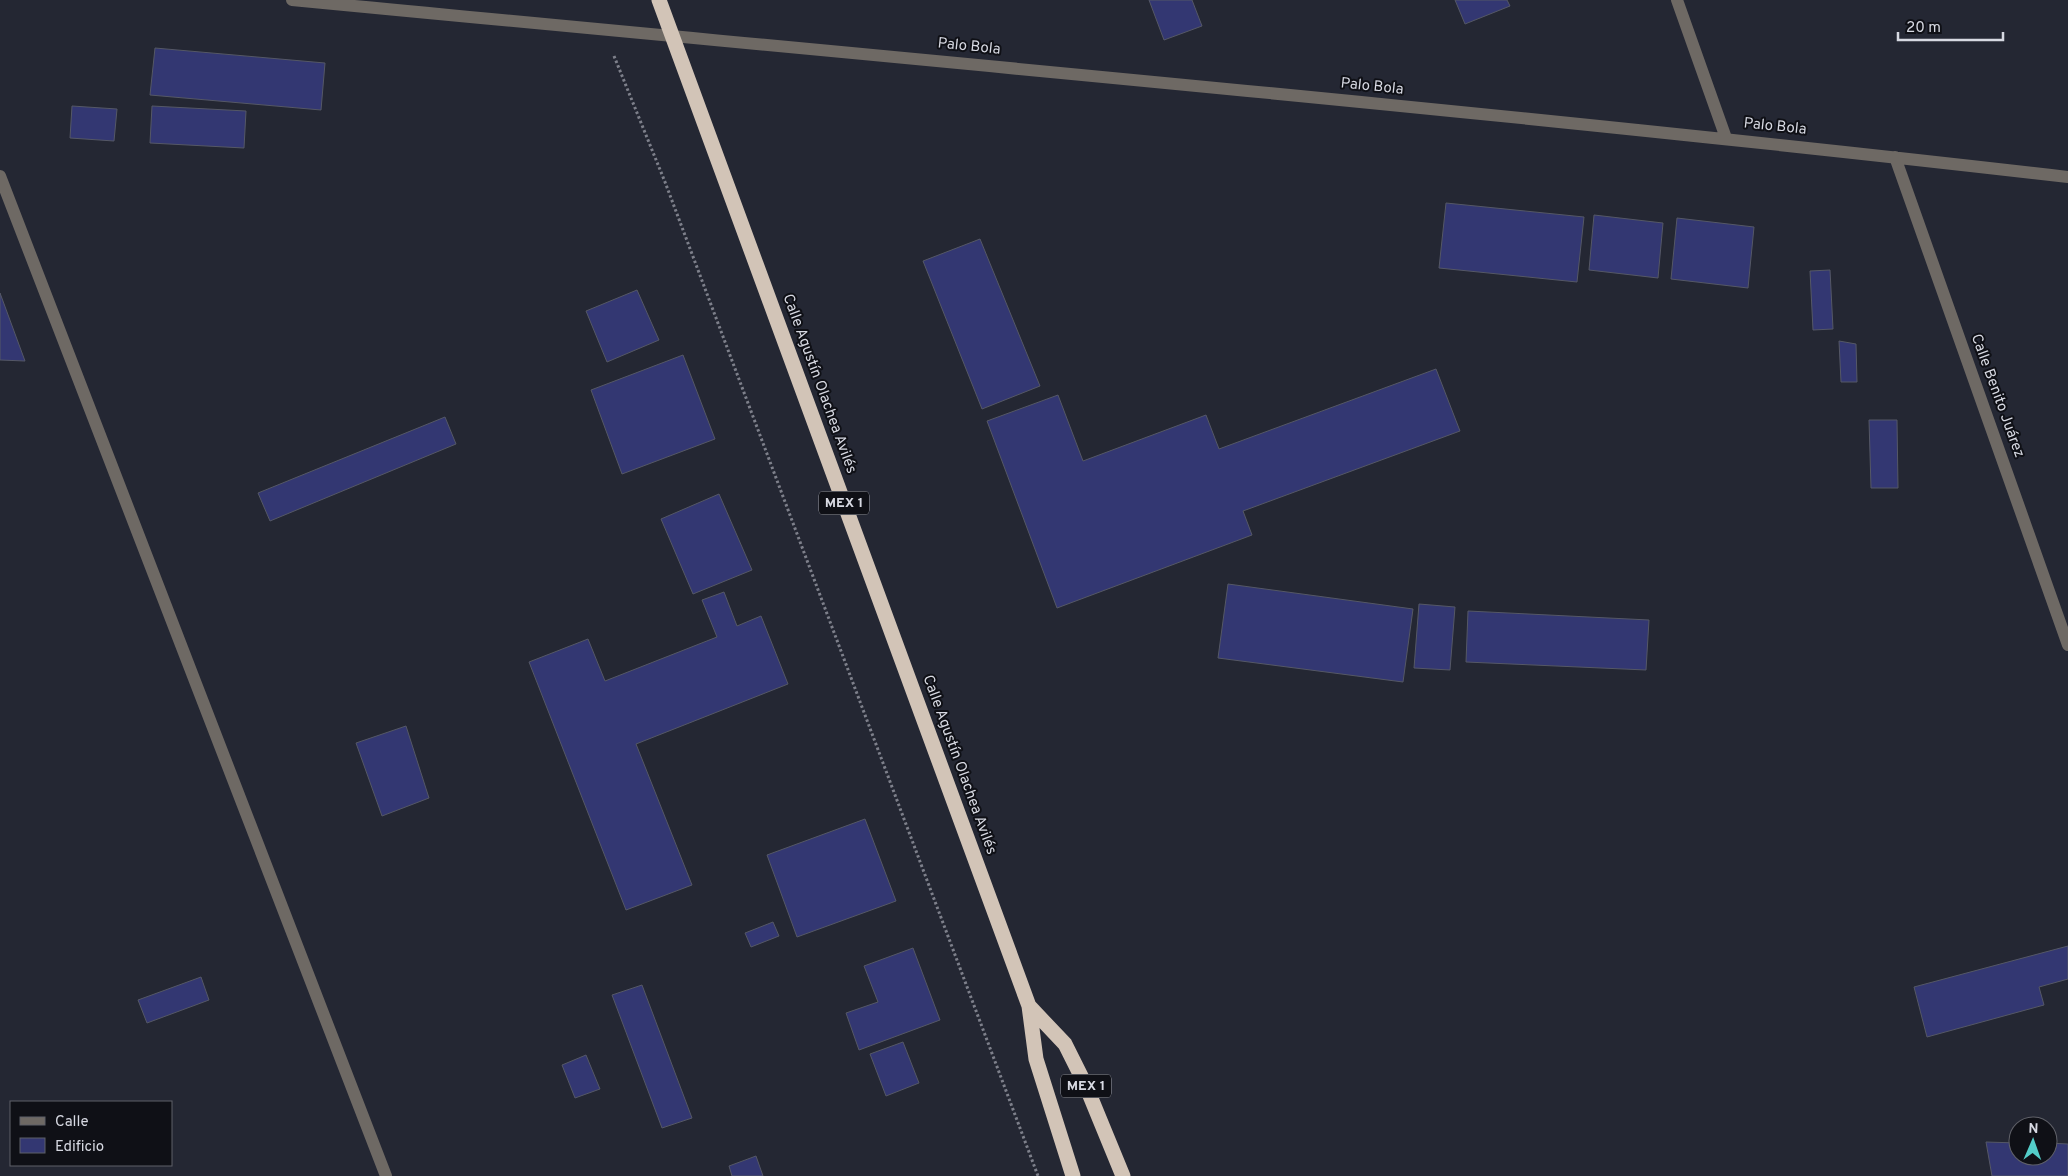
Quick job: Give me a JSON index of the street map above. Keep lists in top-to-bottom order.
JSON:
{
  "streets": {
    "highway": ["Calle Agustín Olachea Avilés", "MEX 1"],
    "street": ["Palo Bola", "Calle Benito Juárez"]
  },
  "crossings": [
    ["Palo Bola", "Calle Agustín Olachea Avilés"],
    ["Palo Bola", "Calle Benito Juárez"]
  ],
  "legend": ["Calle", "Edificio"],
  "scale_bar": "20 m",
  "north": "top"
}
